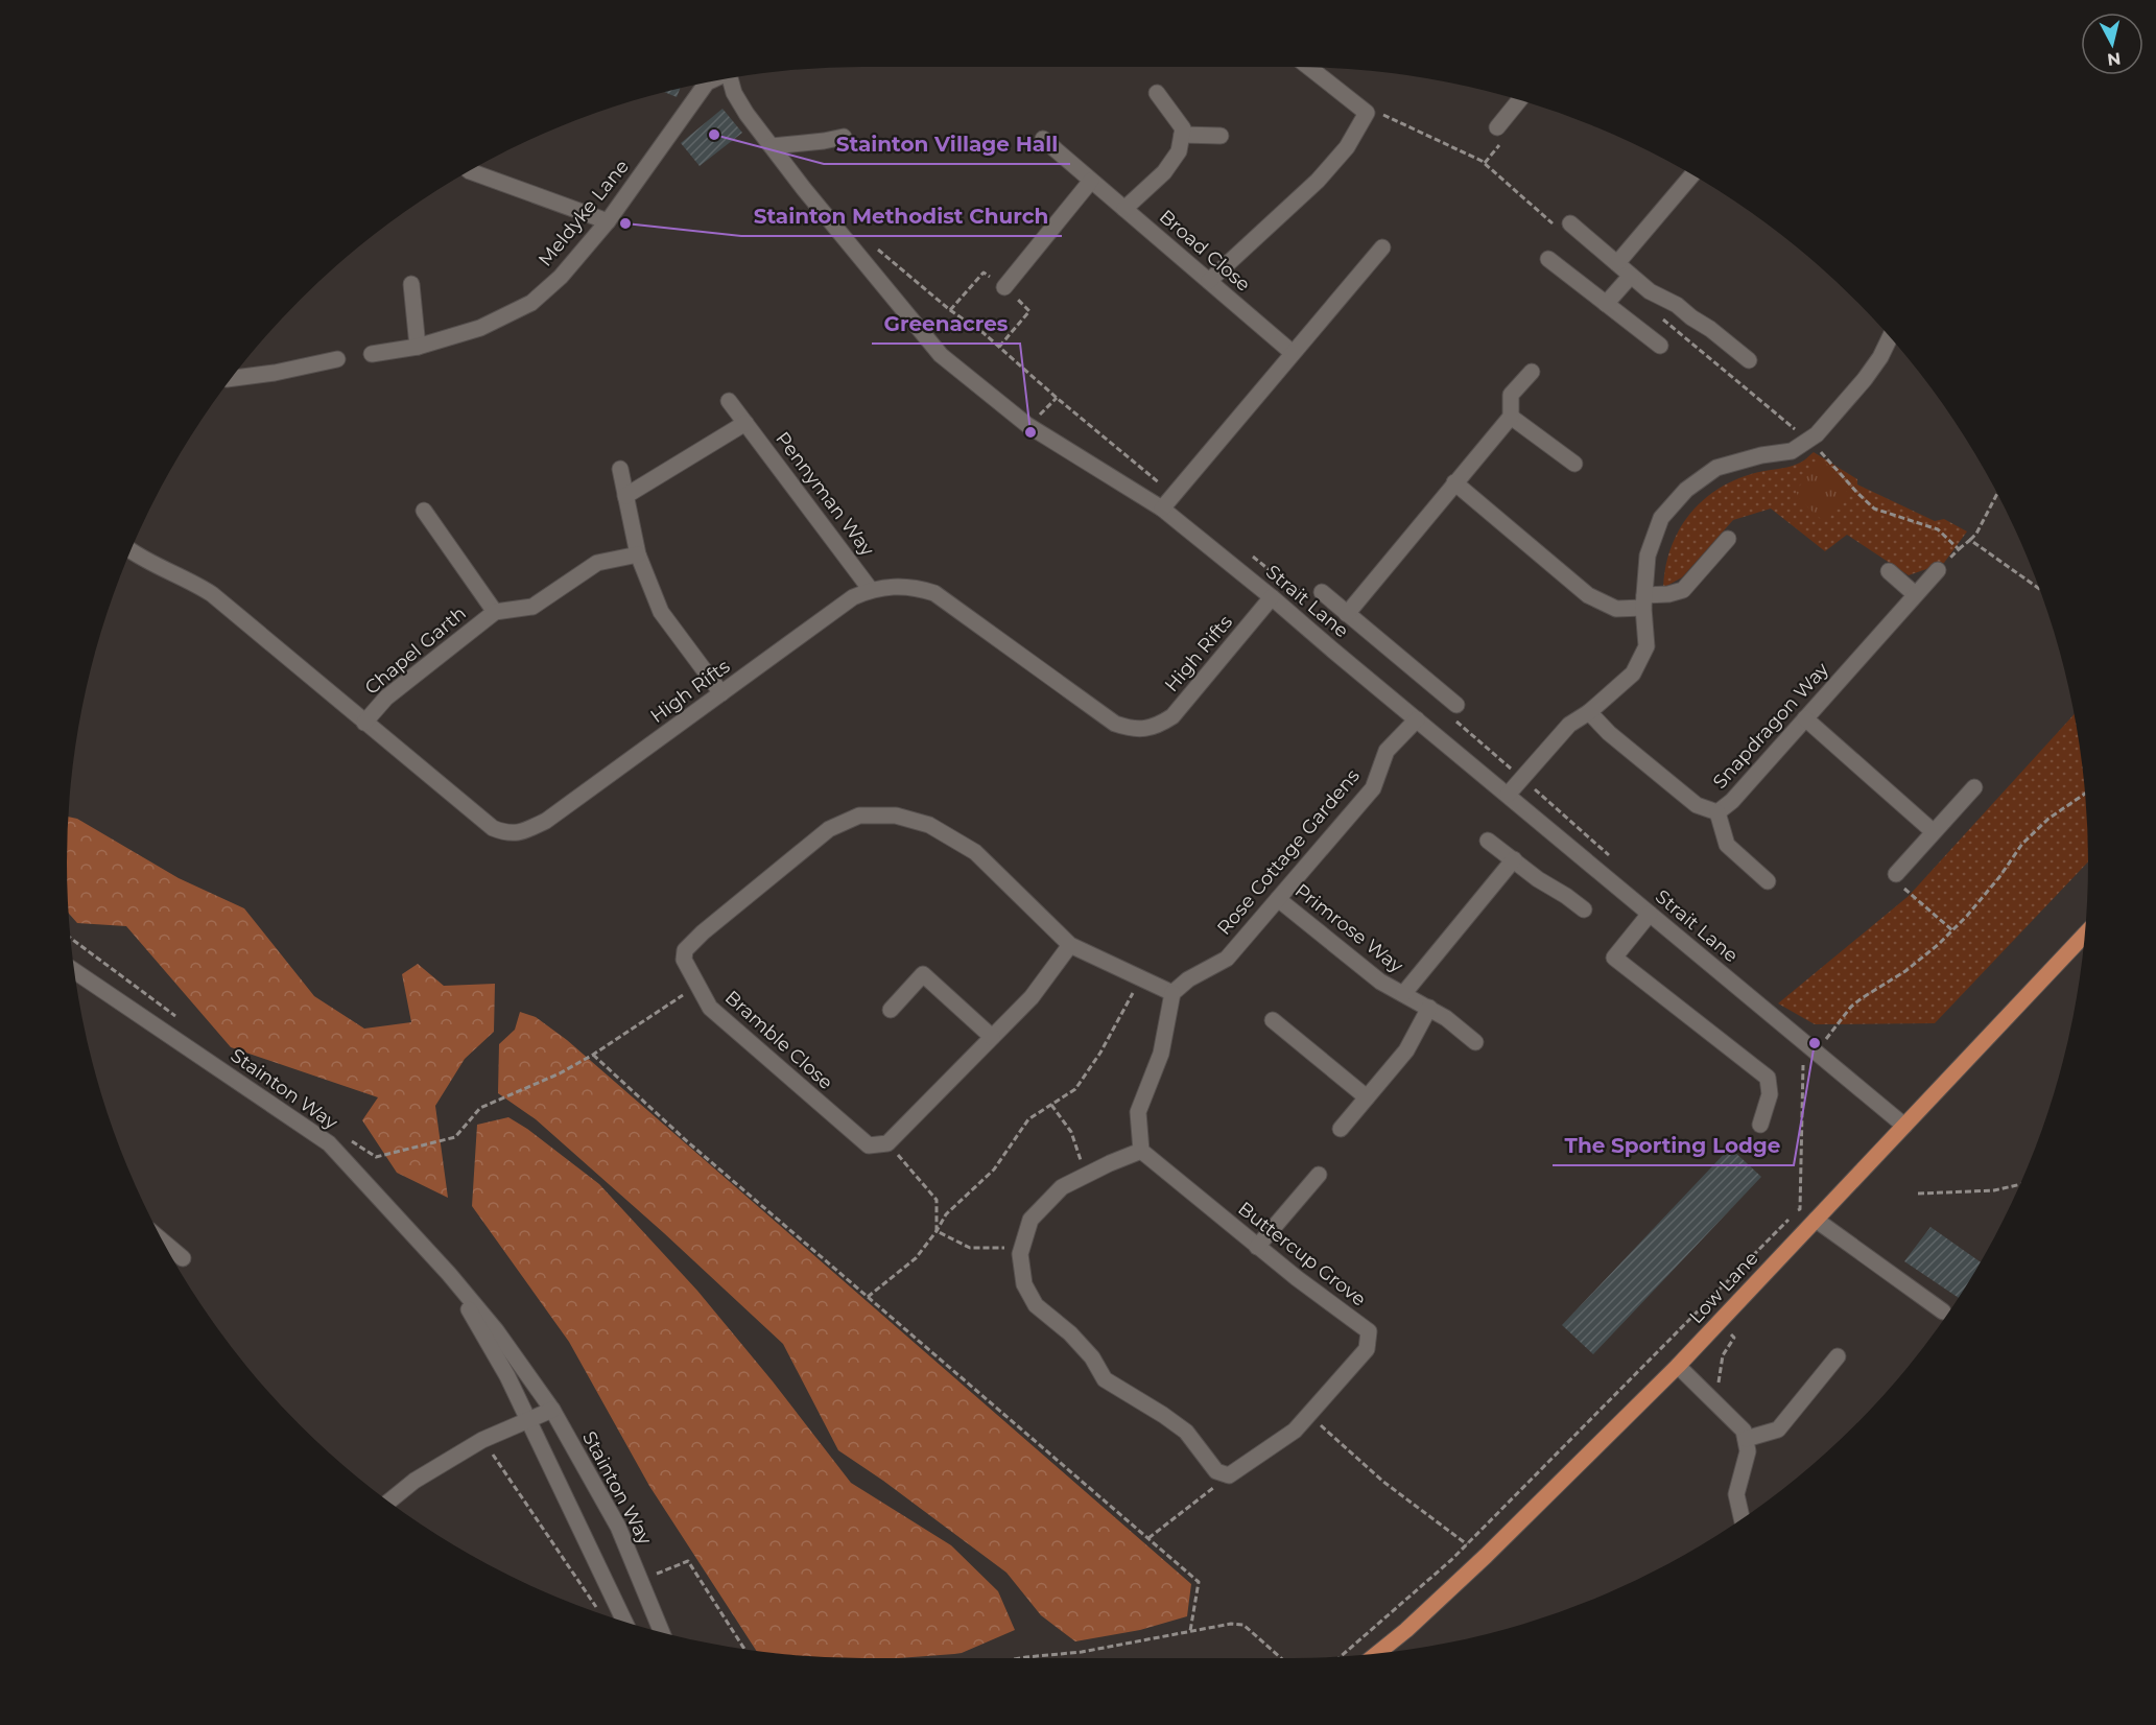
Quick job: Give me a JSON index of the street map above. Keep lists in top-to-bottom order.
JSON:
{
  "streets": {
    "main road": ["Low Lane"],
    "street": [
      "Meldyke Lane",
      "Broad Close",
      "Pennyman Way",
      "Strait Lane",
      "Chapel Garth",
      "High Rifts",
      "Snapdragon Way",
      "Rose Cottage Gardens",
      "Primrose Way",
      "Bramble Close",
      "Stainton Way",
      "Buttercup Grove"
    ]
  },
  "crossings": [
    ["Pennyman Way", "High Rifts"],
    ["Strait Lane", "High Rifts"],
    ["Strait Lane", "Rose Cottage Gardens"],
    ["Strait Lane", "Low Lane"],
    ["Chapel Garth", "High Rifts"],
    ["Rose Cottage Gardens", "Primrose Way"],
    ["Rose Cottage Gardens", "Bramble Close"]
  ],
  "places": [
    "Stainton Village Hall",
    "Stainton Methodist Church",
    "Greenacres",
    "The Sporting Lodge"
  ],
  "north": "bottom"
}
